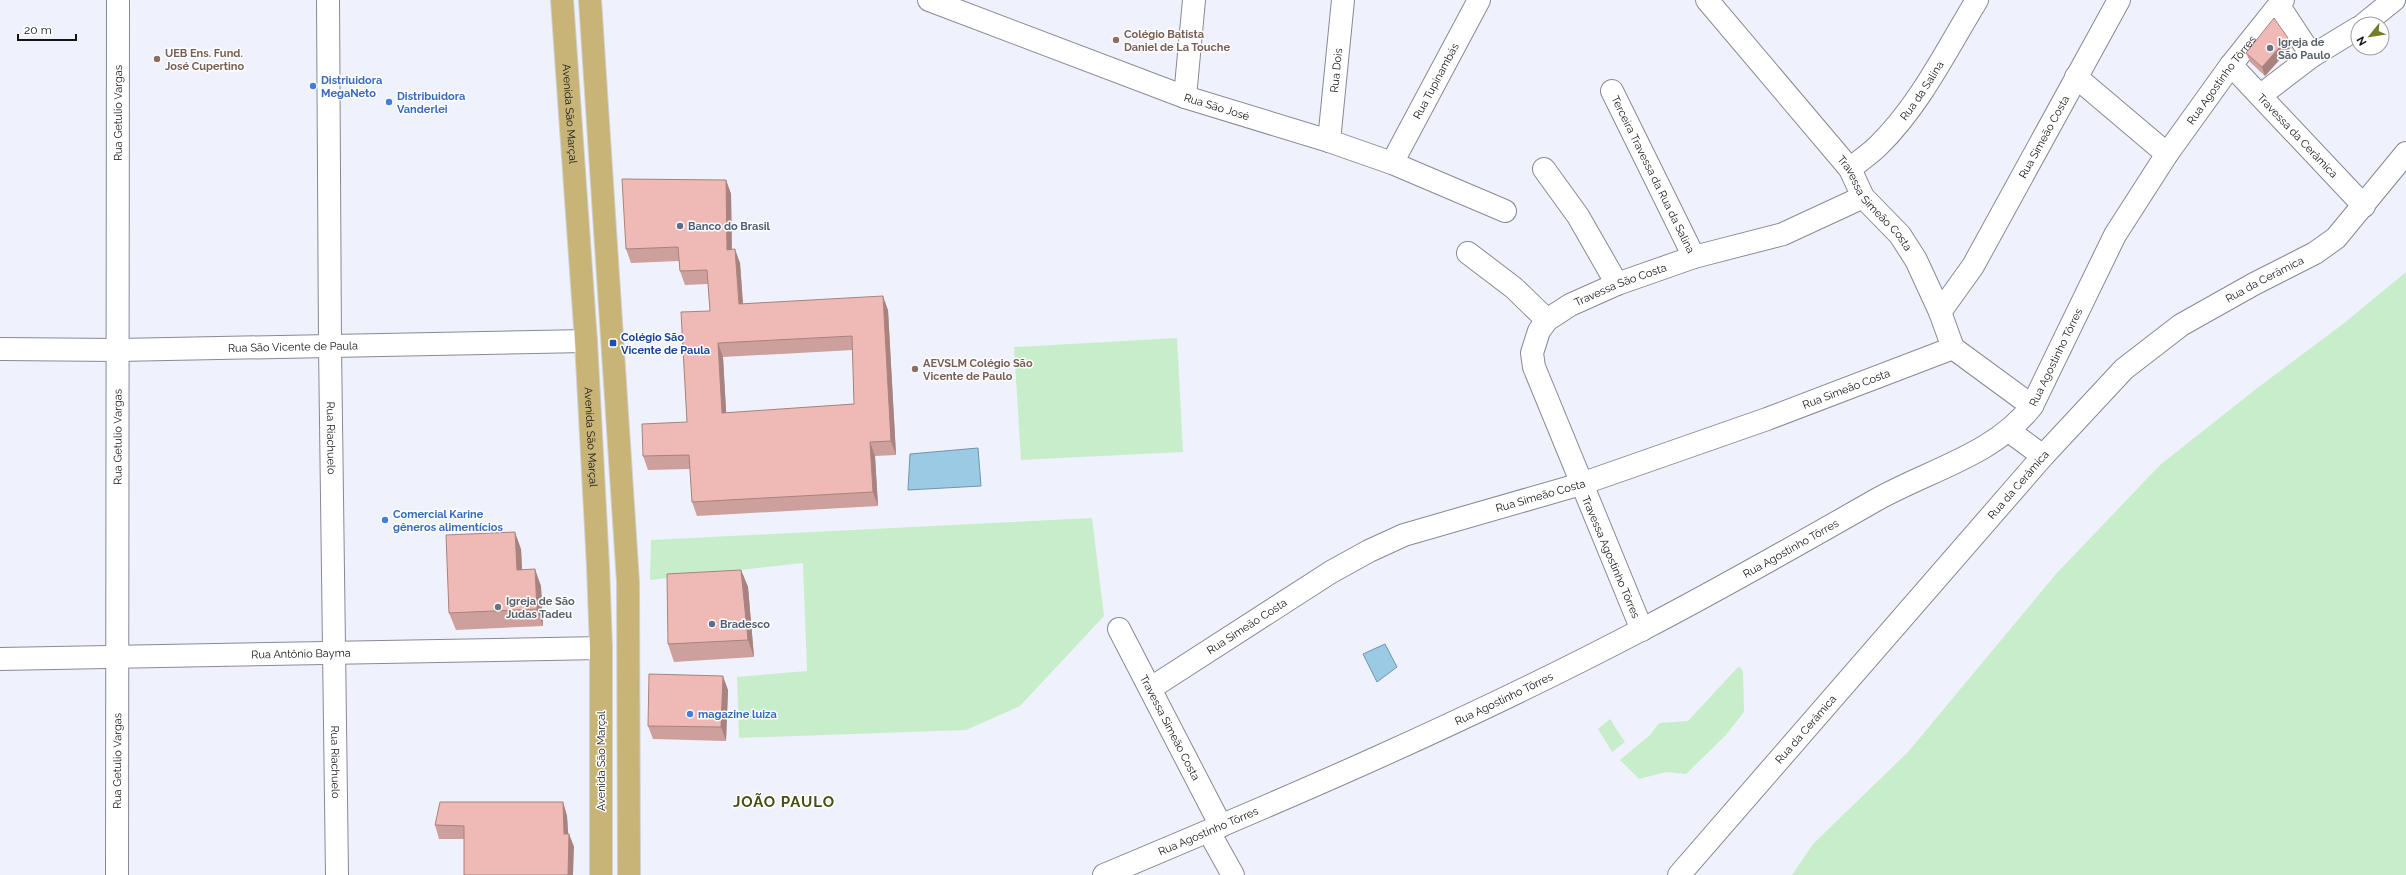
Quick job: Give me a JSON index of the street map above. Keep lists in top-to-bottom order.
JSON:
{
  "streets": {
    "main road": ["Avenida São Marçal"],
    "street": [
      "Rua Dois",
      "Rua Tupinambás",
      "Rua Agostinho Tôrres",
      "Rua da Salina",
      "Rua São José",
      "Rua Getulio Vargas",
      "Travessa da Cerâmica",
      "Rua Simeão Costa",
      "Terceira Travessa da Rua da Salina",
      "Travessa Simeão Costa",
      "Rua da Cerâmica",
      "Travessa São Costa",
      "Rua São Vicente de Paula",
      "Rua Riachuelo",
      "Travessa Agostinho Tôrres",
      "Rua Antônio Bayma"
    ]
  },
  "crossings": [
    ["Rua Dois", "Rua São José"],
    ["Rua Tupinambás", "Rua São José"],
    ["Rua Agostinho Tôrres", "Travessa da Cerâmica"],
    ["Rua Agostinho Tôrres", "Travessa Simeão Costa"],
    ["Rua Agostinho Tôrres", "Travessa Agostinho Tôrres"],
    ["Rua da Salina", "Travessa Simeão Costa"],
    ["Rua Getulio Vargas", "Rua São Vicente de Paula"],
    ["Rua Getulio Vargas", "Rua Antônio Bayma"],
    ["Avenida São Marçal", "Rua São Vicente de Paula"],
    ["Avenida São Marçal", "Rua Antônio Bayma"],
    ["Travessa da Cerâmica", "Rua da Cerâmica"],
    ["Rua Simeão Costa", "Travessa Simeão Costa"],
    ["Rua Simeão Costa", "Travessa São Costa"],
    ["Rua Simeão Costa", "Travessa Agostinho Tôrres"],
    ["Terceira Travessa da Rua da Salina", "Travessa São Costa"],
    ["Travessa Simeão Costa", "Travessa São Costa"],
    ["Travessa São Costa", "Travessa Agostinho Tôrres"],
    ["Rua São Vicente de Paula", "Rua Riachuelo"],
    ["Rua Riachuelo", "Rua Antônio Bayma"]
  ],
  "districts": ["JOÃO PAULO"],
  "places": {
    "other": [
      "Colégio Batista Daniel de La Touche",
      "Igreja de São Paulo",
      "UEB Ens. Fund. José Cupertino",
      "Distriuidora MegaNeto",
      "Distribuidora Vanderlei",
      "Banco do Brasil",
      "AEVSLM Colégio São Vicente de Paulo",
      "Comercial Karine gêneros alimentícios",
      "Igreja de São Judas Tadeu",
      "Bradesco",
      "magazine luiza"
    ],
    "transit": ["Colégio São Vicente de Paula"]
  },
  "scale_bar": "20 m",
  "north": "bottom left"
}
